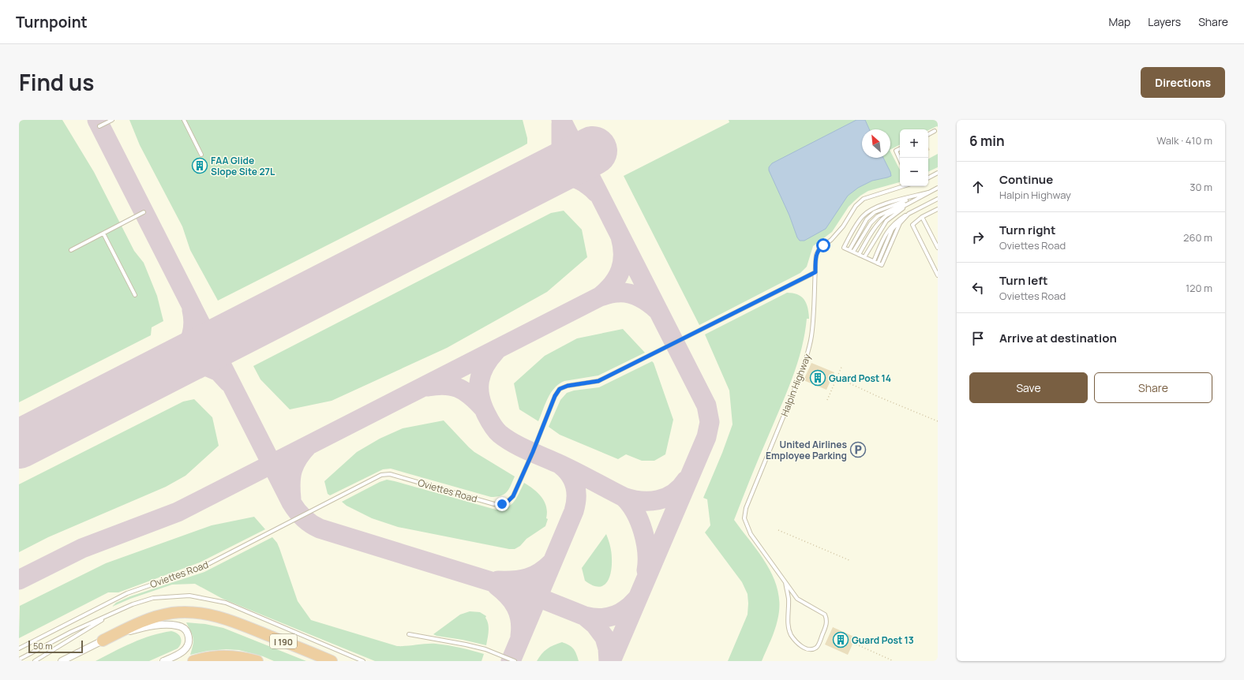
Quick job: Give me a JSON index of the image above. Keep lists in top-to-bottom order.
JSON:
{
  "streets": {
    "highway": ["I 190"],
    "lane": ["Halpin Highway", "Oviettes Road"]
  },
  "crossings": [
    ["Halpin Highway", "Oviettes Road"]
  ],
  "places": {
    "building": ["FAA Glide Slope Site 27L", "Guard Post 14", "Guard Post 13"],
    "parking": ["United Airlines Employee Parking"]
  },
  "scale_bar": "50 m",
  "north": "top left",
  "page": {
    "header": "Turnpoint",
    "nav": ["Map", "Layers", "Share"],
    "title": "Find us",
    "buttons": [
      "Directions",
      ["Save", "Share"]
    ],
    "heading": ["6 min", "Walk · 410 m"],
    "map_buttons": ["+", "−"],
    "list": [
      ["Continue", "Halpin Highway", "30 m"],
      ["Turn right", "Oviettes Road", "260 m"],
      ["Turn left", "Oviettes Road", "120 m"],
      "Arrive at destination"
    ],
    "scale": "50 m"
  }
}
